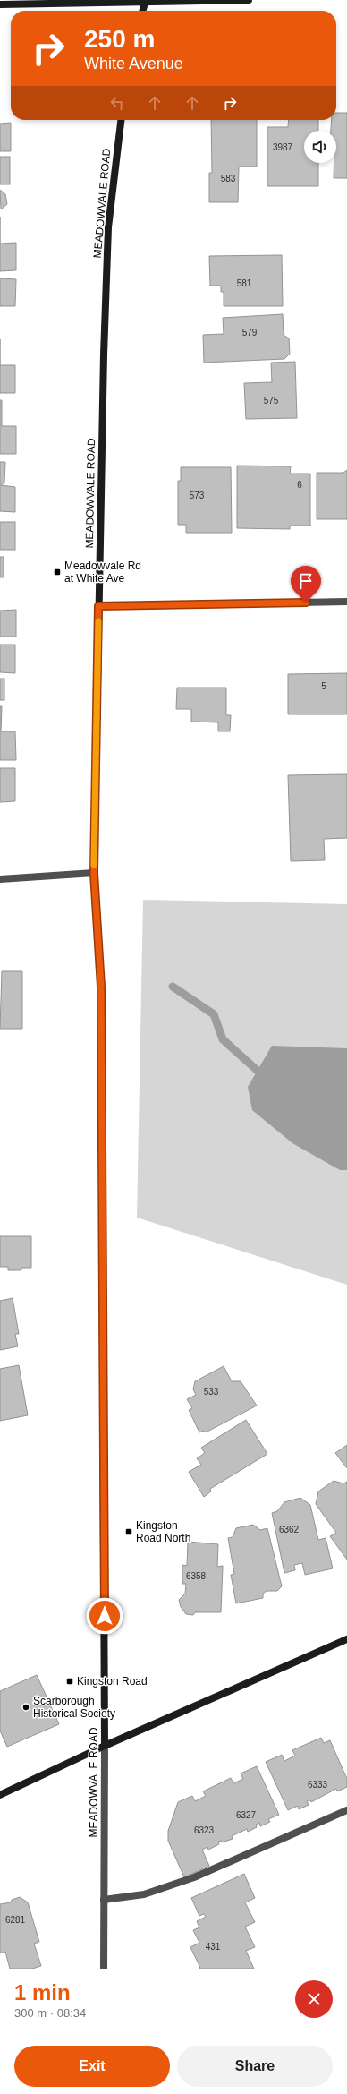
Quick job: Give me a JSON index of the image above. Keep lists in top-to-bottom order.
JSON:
{
  "streets": {
    "street": ["MEADOWVALE ROAD"]
  },
  "places": {
    "transit": ["Meadowvale Rd at White Ave", "Kingston Road North", "Kingston Road"],
    "other": ["Scarborough Historical Society"]
  },
  "house_numbers": [
    "3987",
    "583",
    "581",
    "579",
    "575",
    "6",
    "573",
    "5",
    "533",
    "6362",
    "6358",
    "6333",
    "6327",
    "6323",
    "6281",
    "431"
  ],
  "page": {
    "turn": ["250 m", "White Avenue"],
    "heading": ["1 min", "300 m · 08:34"],
    "buttons": ["Exit", "Share"]
  }
}
